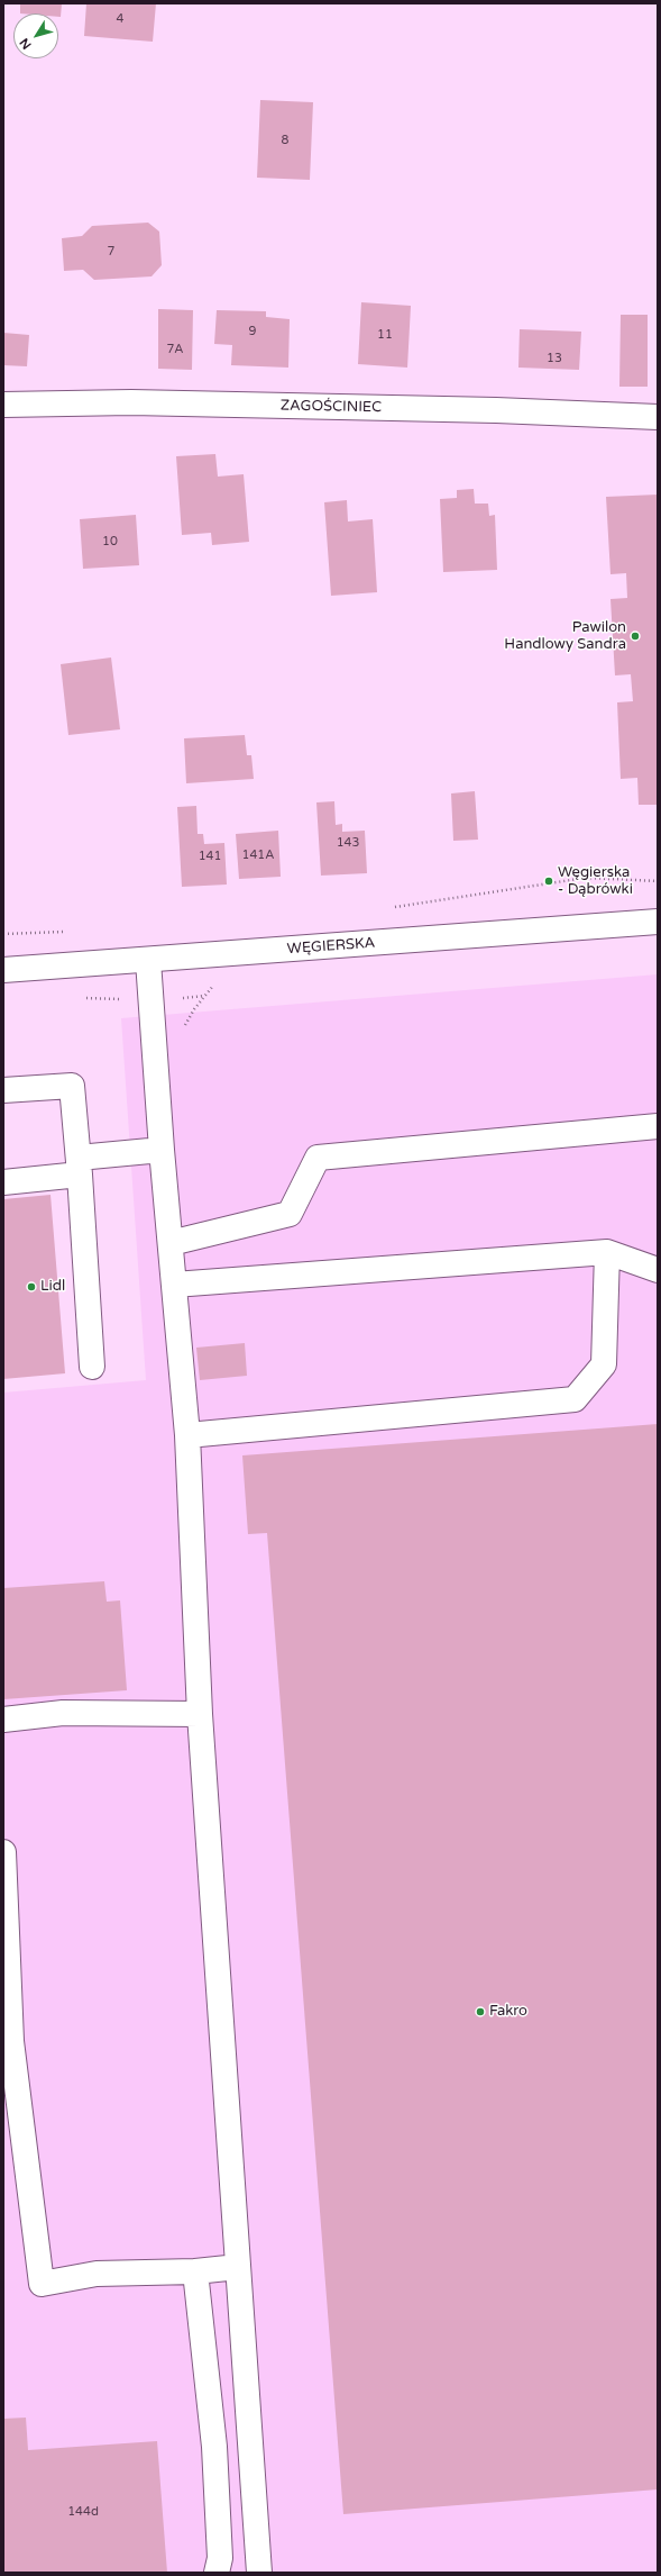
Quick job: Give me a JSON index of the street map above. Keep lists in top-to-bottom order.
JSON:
{
  "streets": {
    "main road": ["ZAGOŚCINIEC", "WĘGIERSKA"]
  },
  "places": [
    "Pawilon Handlowy Sandra",
    "Węgierska - Dąbrówki",
    "Lidl",
    "Fakro"
  ],
  "house_numbers": [
    "4",
    "8",
    "7",
    "9",
    "11",
    "7A",
    "13",
    "10",
    "143",
    "141A",
    "141",
    "144d"
  ],
  "north": "bottom left"
}
